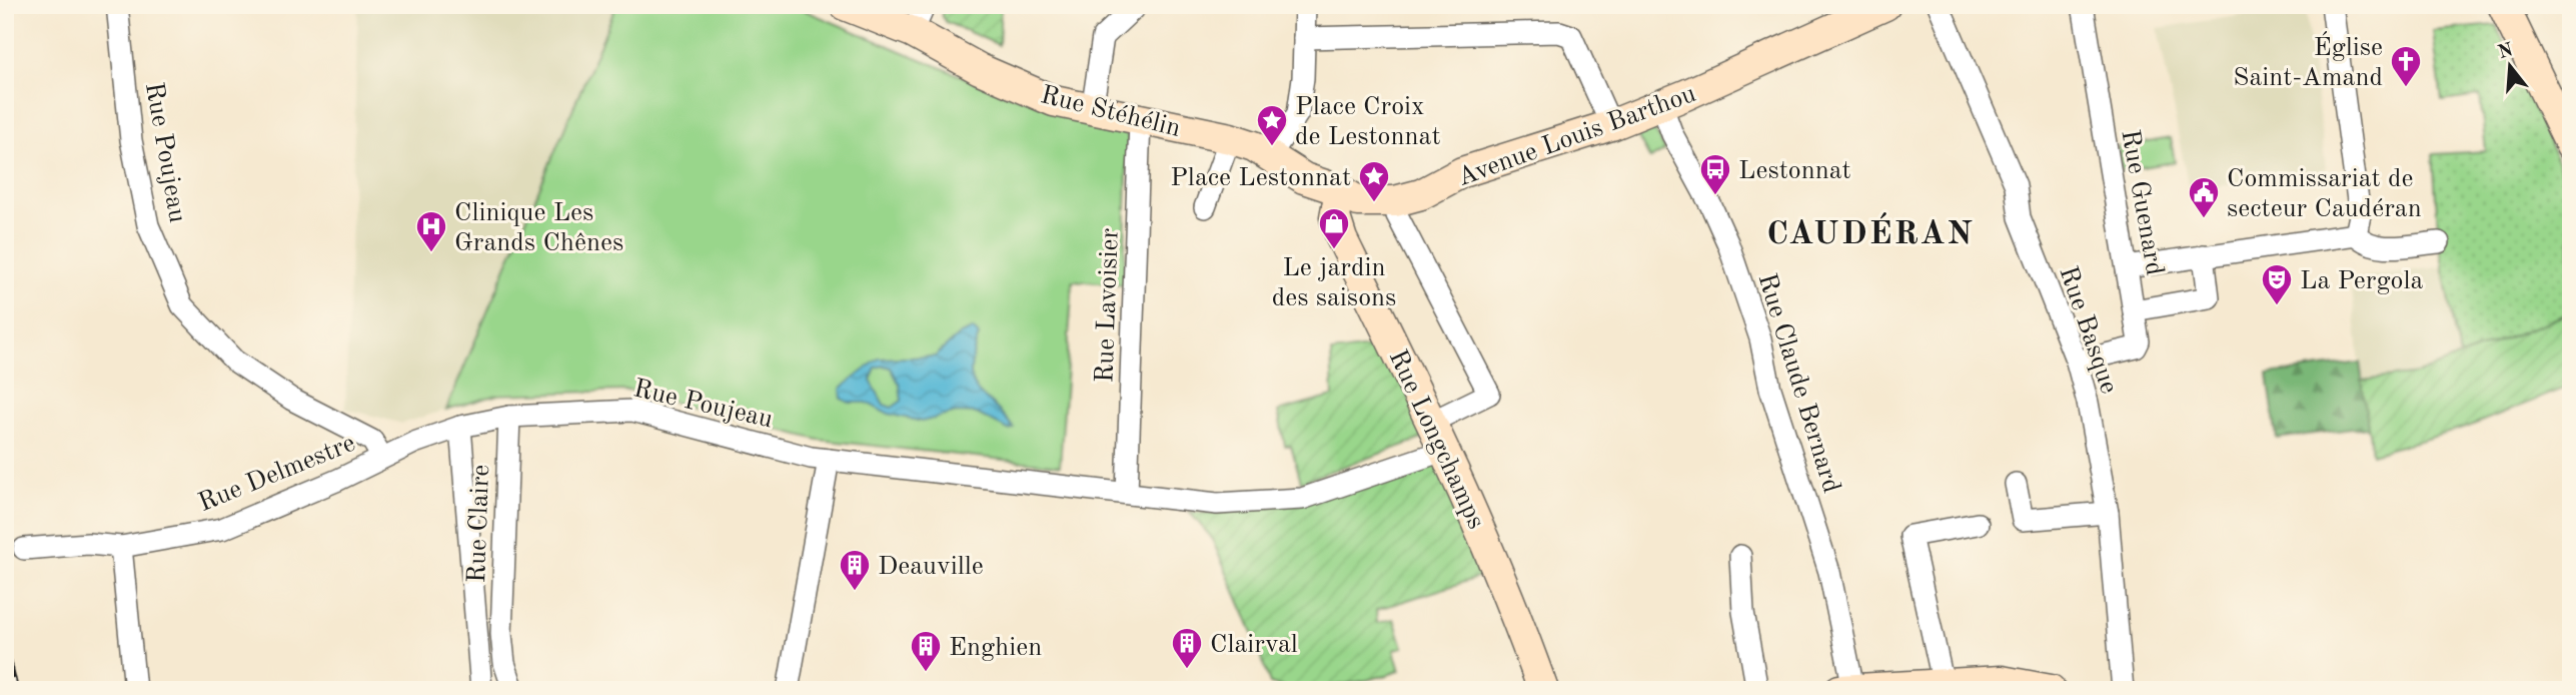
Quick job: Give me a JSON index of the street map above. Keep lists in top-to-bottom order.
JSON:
{
  "streets": {
    "street": [
      "Rue Stéhélin",
      "Avenue Louis Barthou",
      "Rue Poujeau",
      "Rue Guenard",
      "Rue Lavoisier",
      "Rue Basque",
      "Rue Claude Bernard",
      "Rue Longchamps",
      "Rue Delmestre",
      "Rue Claire"
    ]
  },
  "crossings": [
    ["Rue Stéhélin", "Avenue Louis Barthou"],
    ["Rue Stéhélin", "Rue Lavoisier"],
    ["Rue Stéhélin", "Rue Longchamps"],
    ["Avenue Louis Barthou", "Rue Claude Bernard"],
    ["Avenue Louis Barthou", "Rue Longchamps"],
    ["Rue Poujeau", "Rue Lavoisier"],
    ["Rue Poujeau", "Rue Longchamps"],
    ["Rue Poujeau", "Rue Delmestre"],
    ["Rue Poujeau", "Rue Claire"],
    ["Rue Guenard", "Rue Basque"]
  ],
  "districts": ["CAUDÉRAN"],
  "places": {
    "church": ["Église Saint-Amand"],
    "place": ["Place Croix de Lestonnat", "Place Lestonnat"],
    "bus stop": ["Lestonnat"],
    "public building": ["Commissariat de secteur Caudéran"],
    "shop": ["Le jardin des saisons"],
    "hospital": ["Clinique Les Grands Chênes"],
    "theatre": ["La Pergola"],
    "building": ["Deauville", "Clairval", "Enghien"]
  },
  "north": "top"
}
